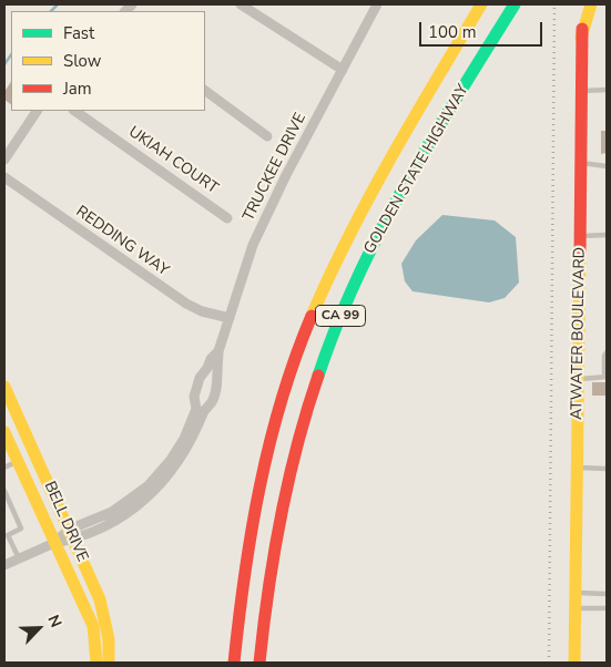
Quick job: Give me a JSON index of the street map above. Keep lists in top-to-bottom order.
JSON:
{
  "streets": {
    "main road": [
      "GOLDEN STATE HIGHWAY",
      "CA 99",
      "ATWATER BOULEVARD",
      "BELL DRIVE"
    ],
    "street": ["UKIAH COURT", "TRUCKEE DRIVE", "REDDING WAY"]
  },
  "crossings": [
    ["TRUCKEE DRIVE", "REDDING WAY"],
    ["TRUCKEE DRIVE", "BELL DRIVE"]
  ],
  "legend": ["Fast", "Slow", "Jam"],
  "scale_bar": "100 m",
  "north": "top right"
}
